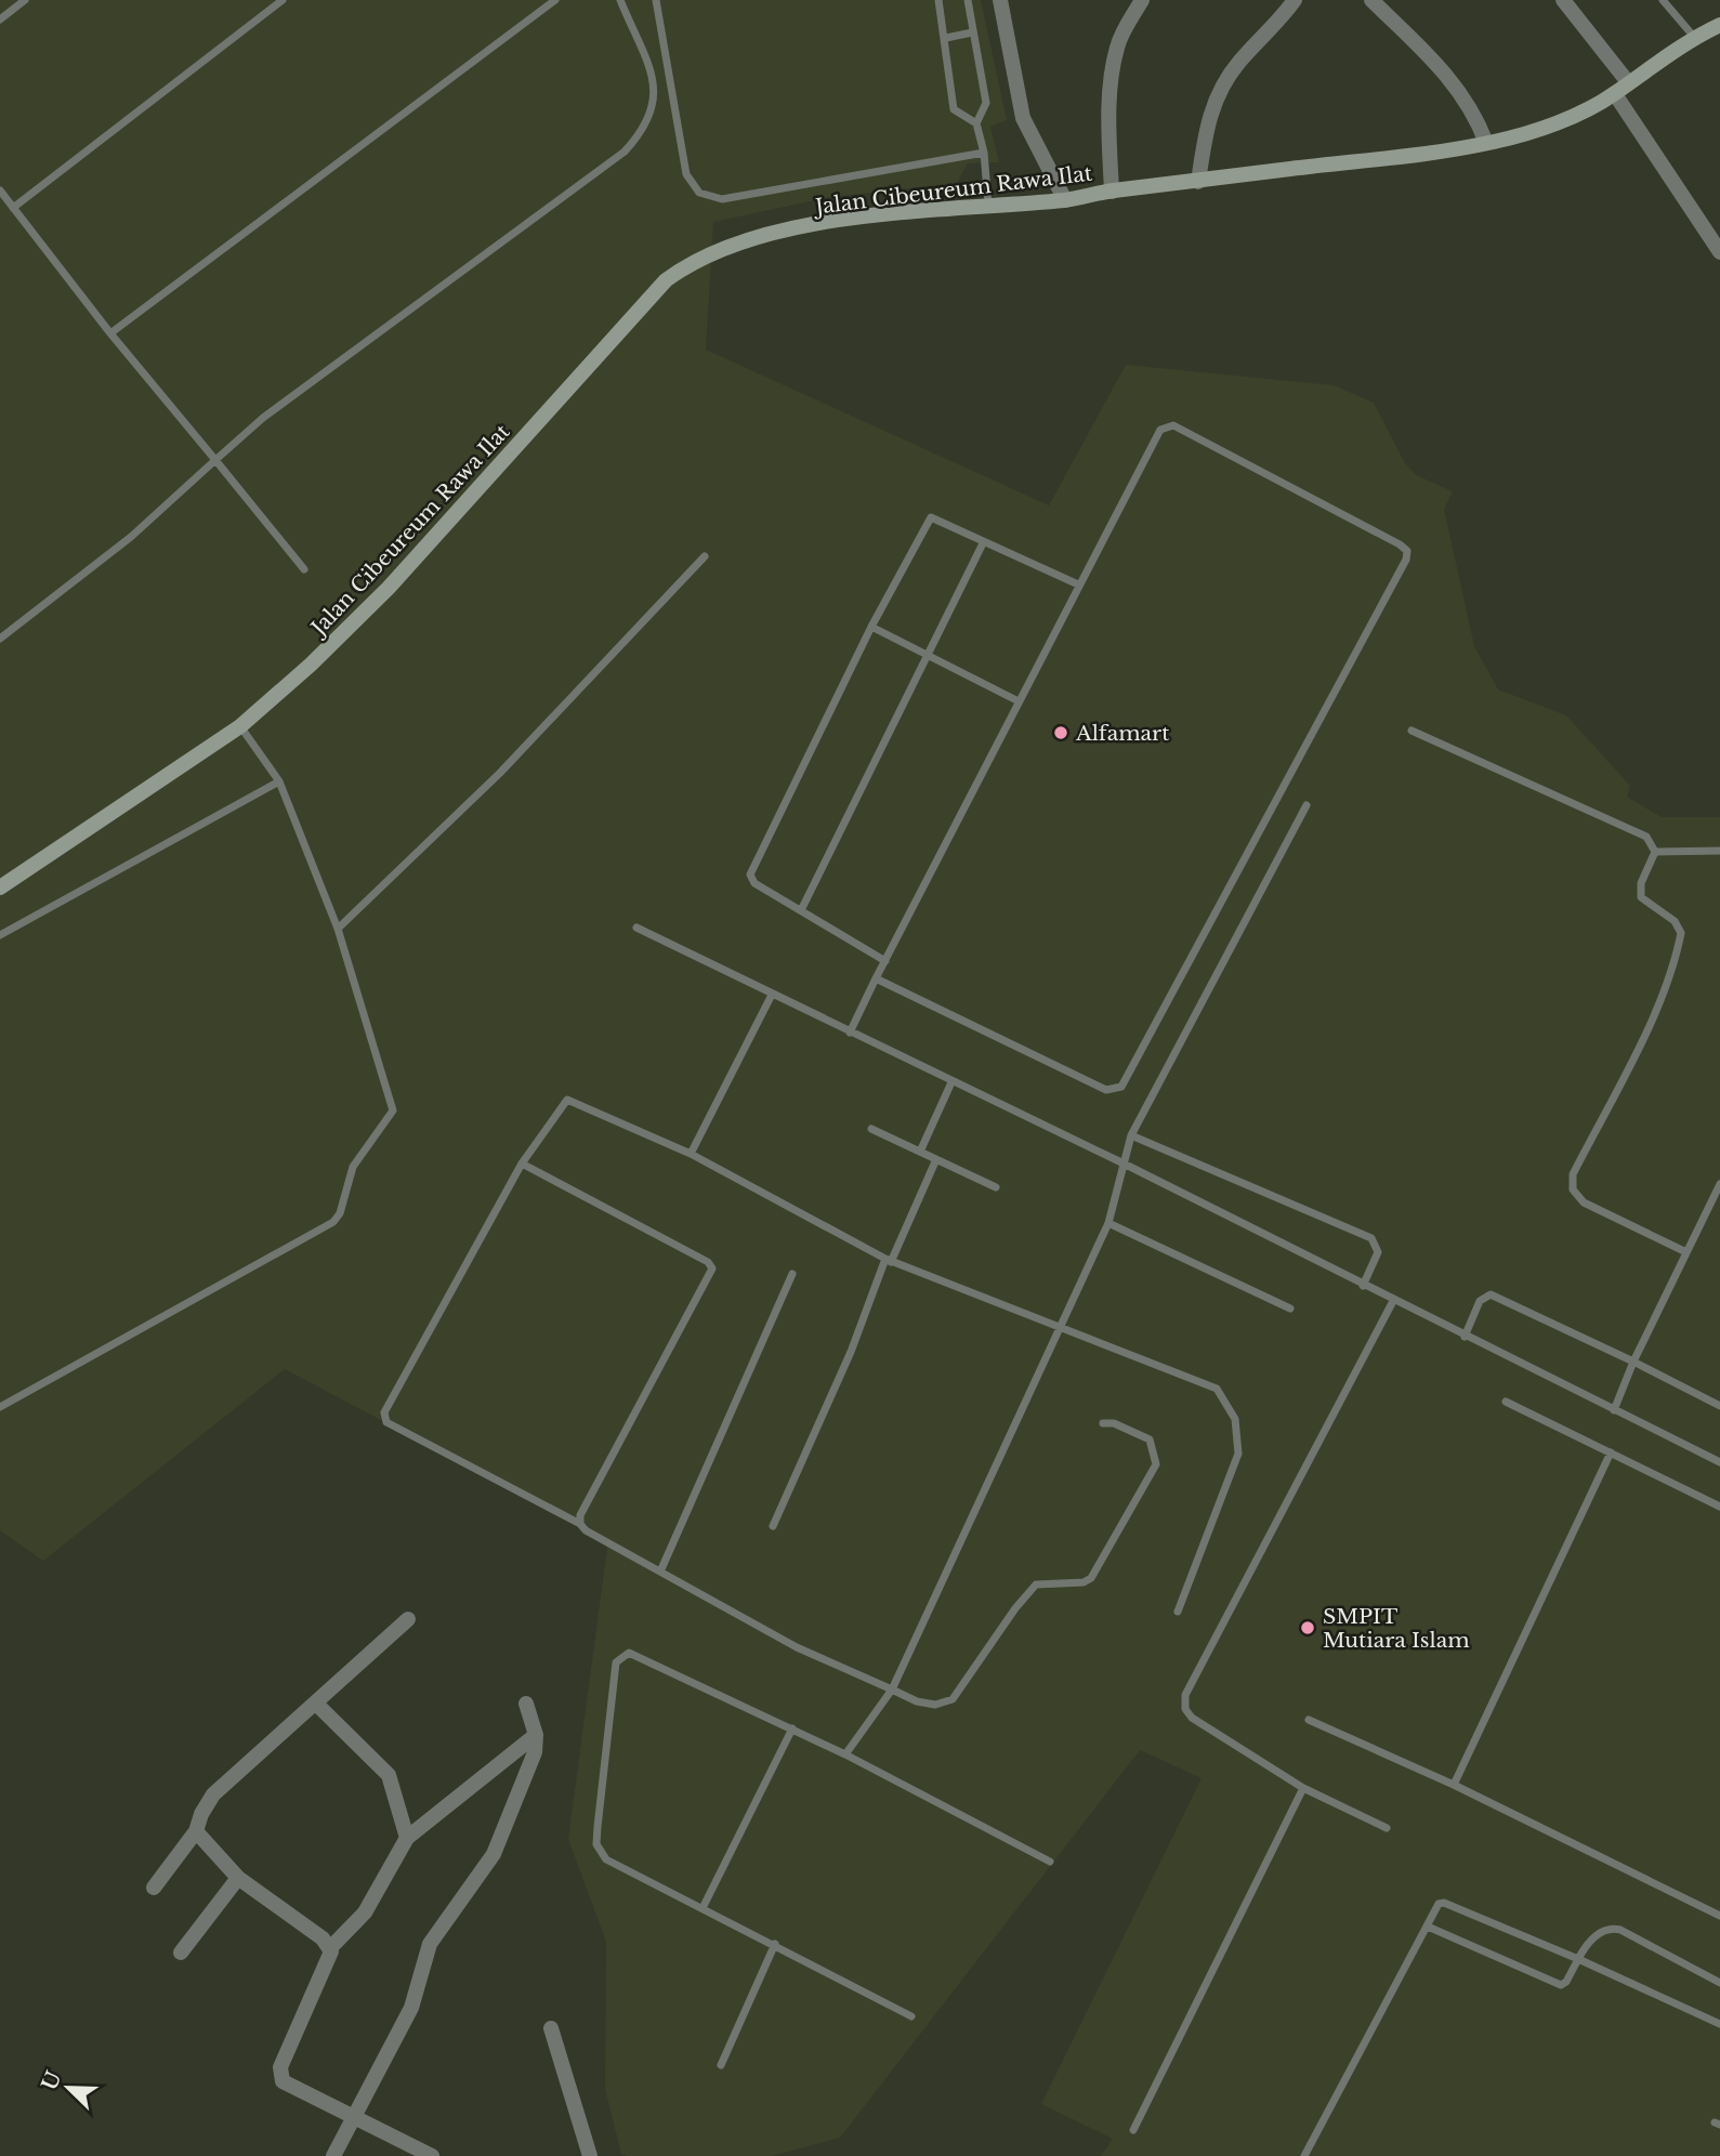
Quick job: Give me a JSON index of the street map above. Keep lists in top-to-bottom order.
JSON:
{
  "streets": {
    "street": ["Jalan Cibeureum Rawa Ilat"]
  },
  "places": ["Alfamart", "SMPIT Mutiara Islam"],
  "north": "top left"
}
